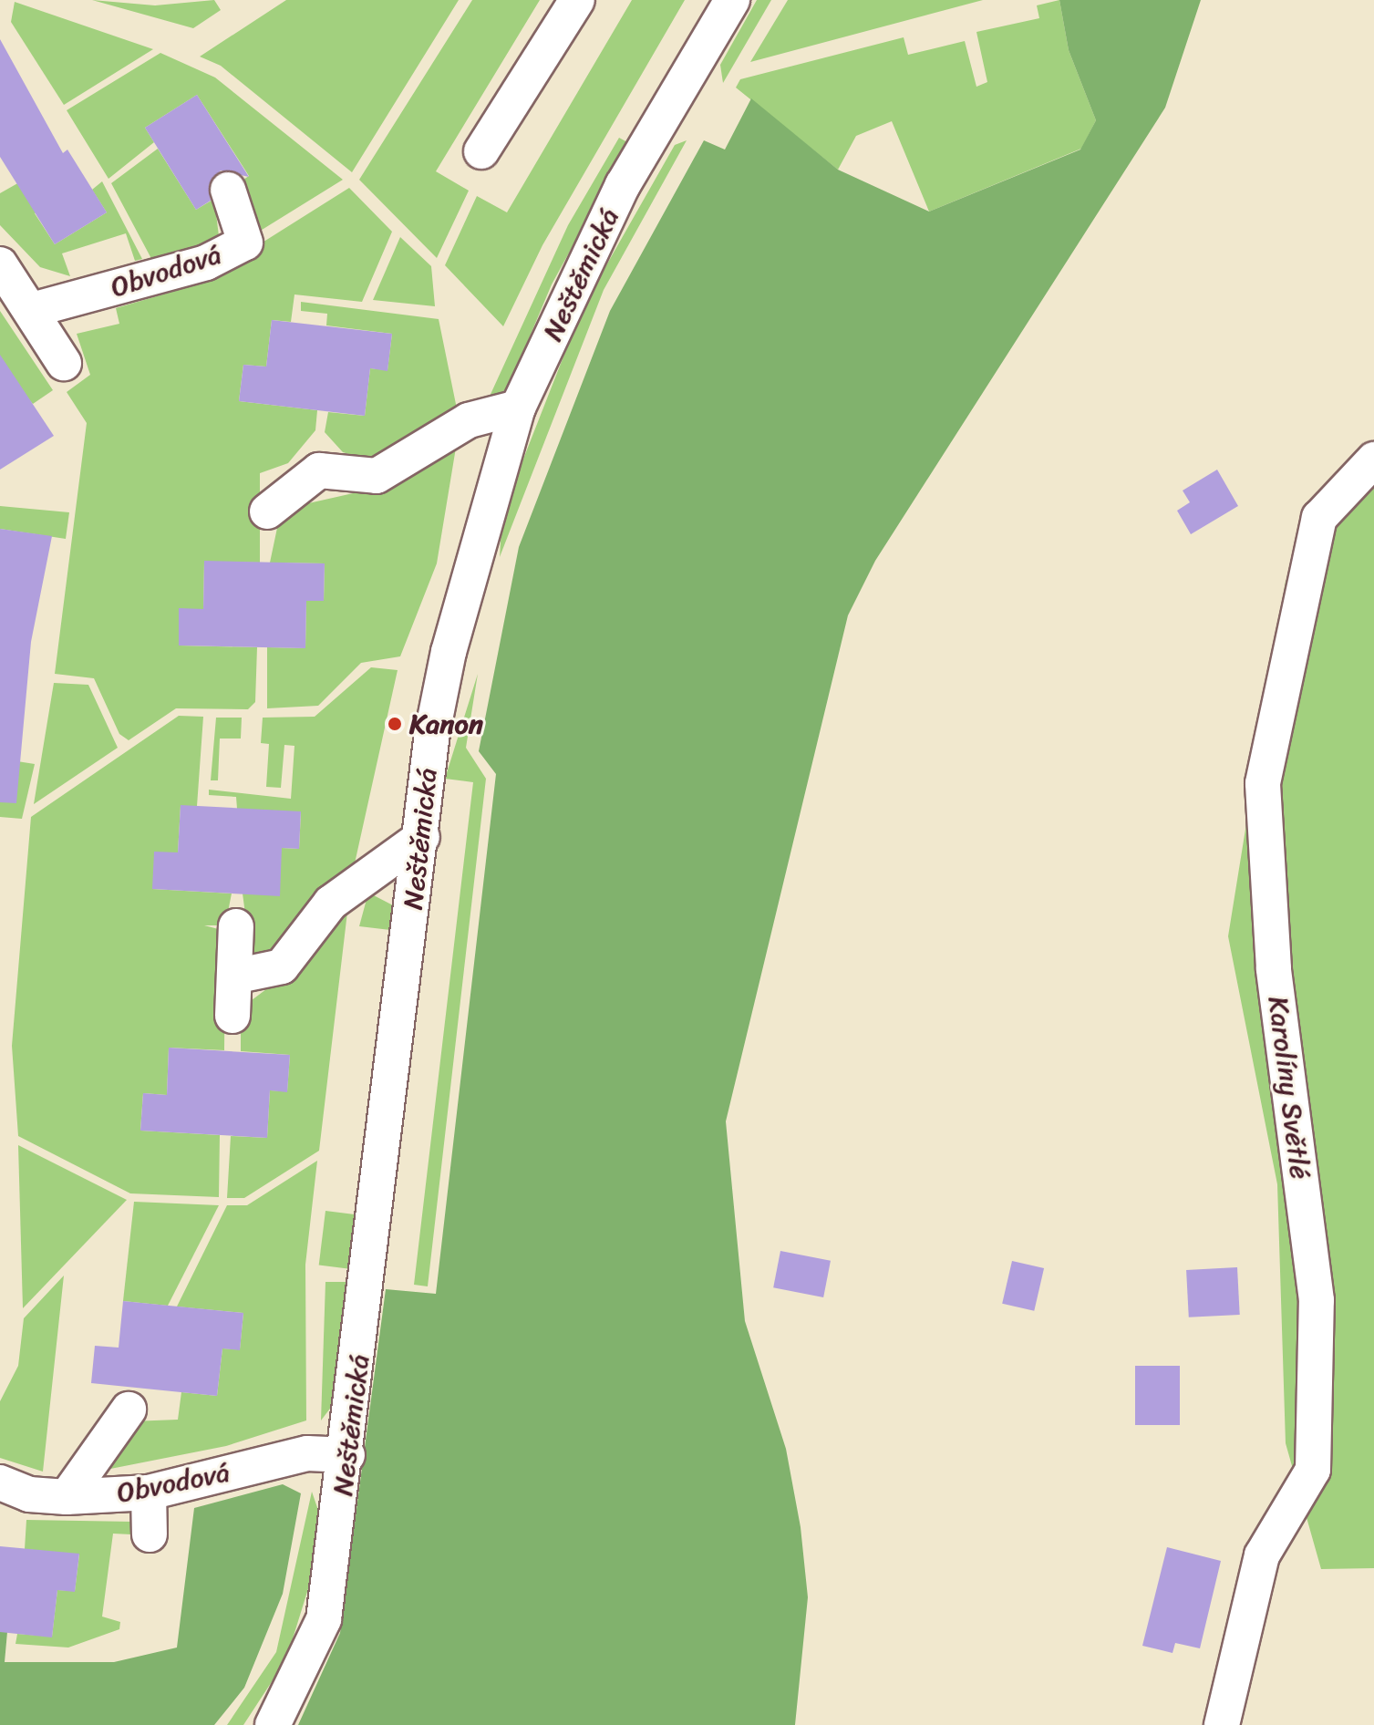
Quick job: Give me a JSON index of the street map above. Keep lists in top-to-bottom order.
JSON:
{
  "streets": {
    "street": ["Obvodová", "Neštěmická", "Karolíny Světlé"]
  },
  "crossings": [
    ["Obvodová", "Neštěmická"]
  ],
  "places": ["Kanon"]
}
